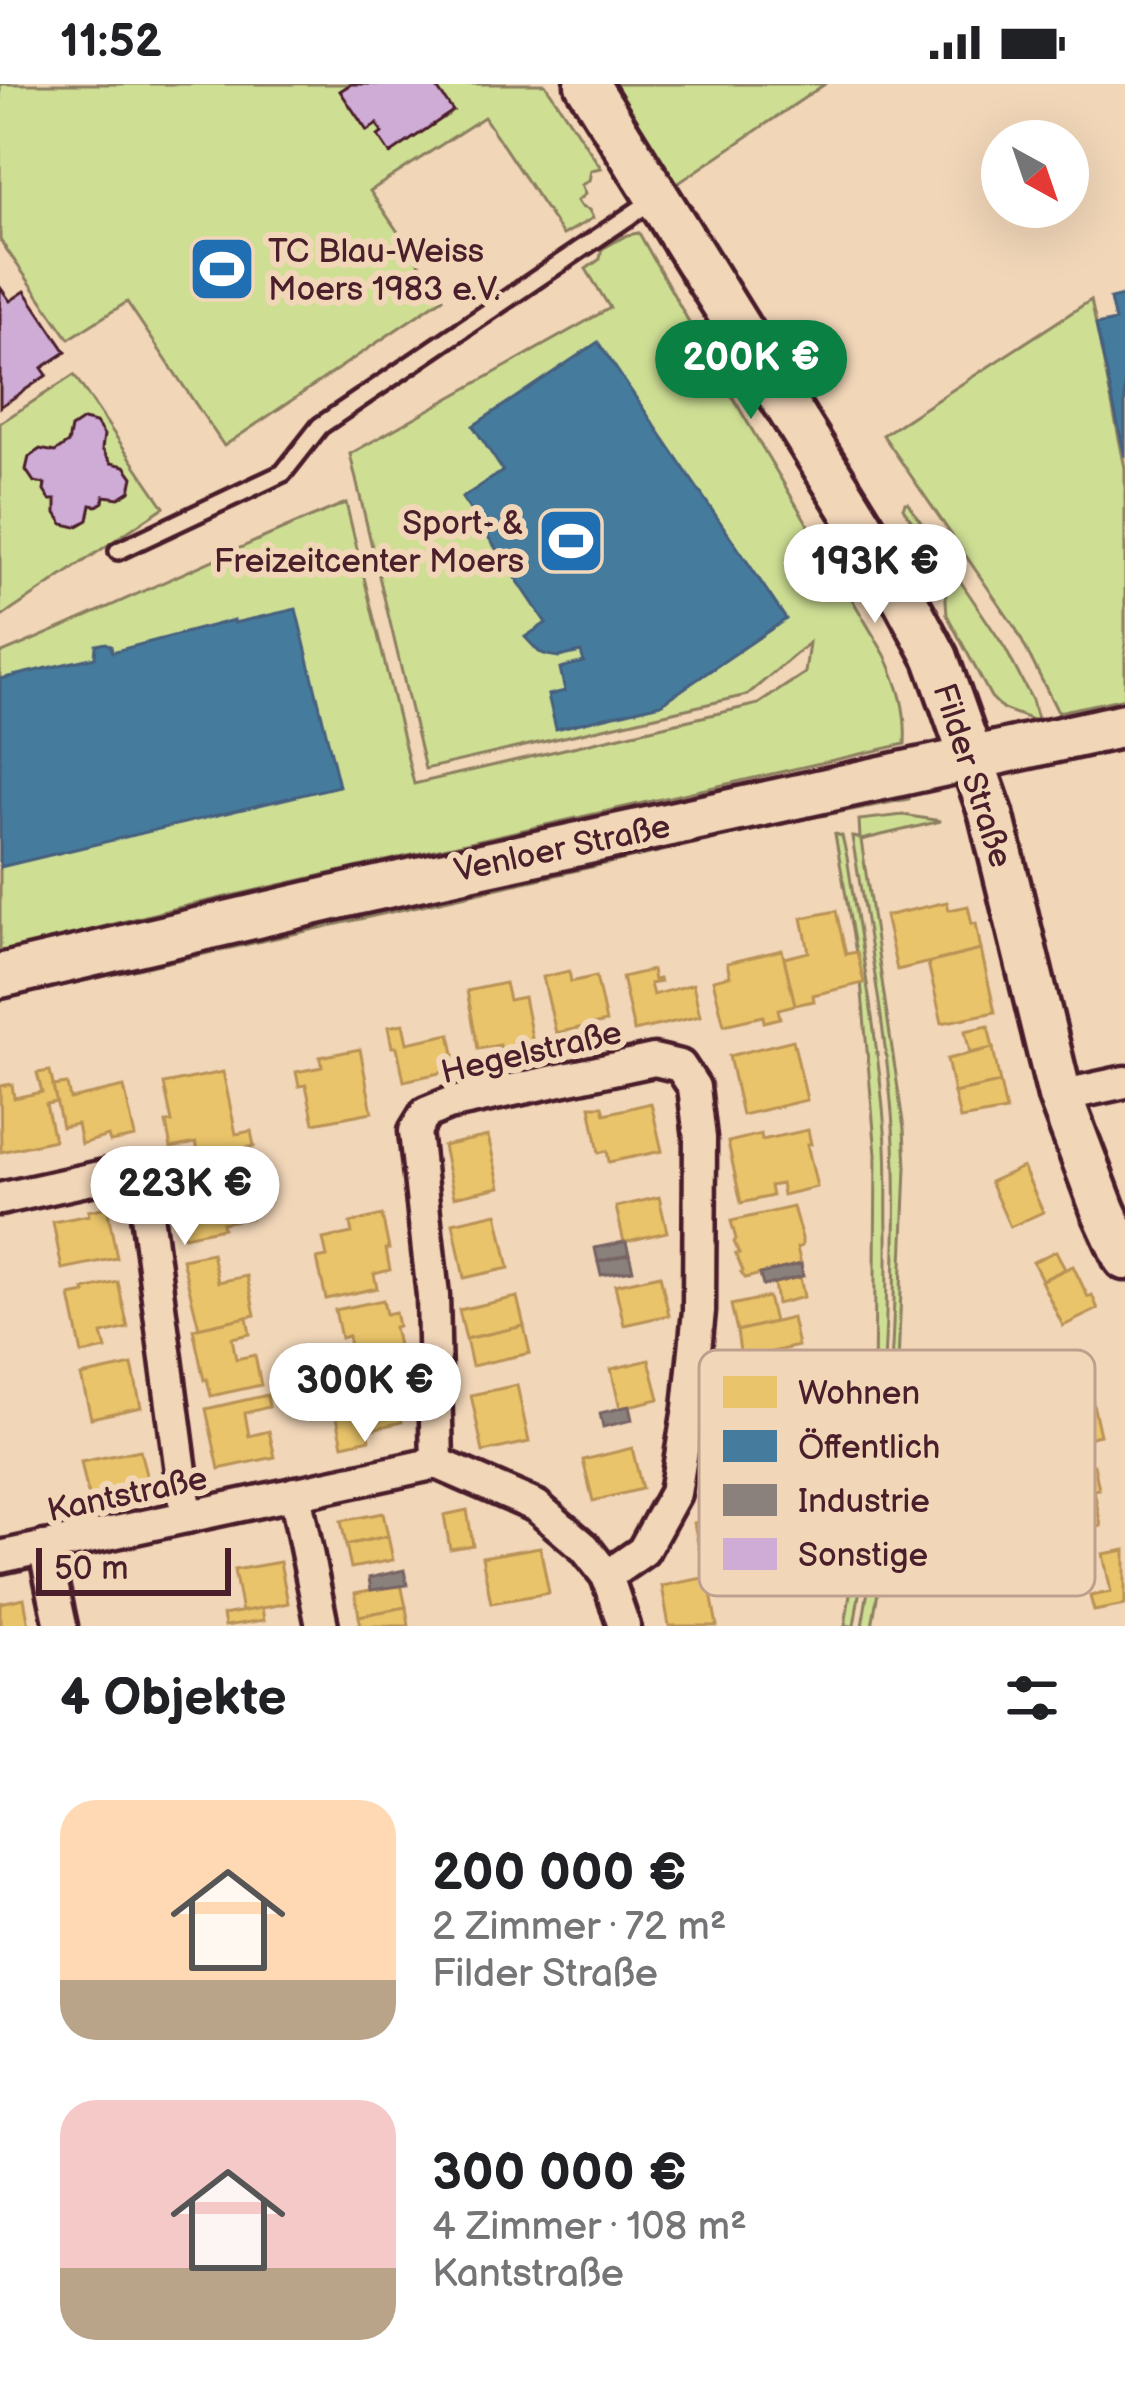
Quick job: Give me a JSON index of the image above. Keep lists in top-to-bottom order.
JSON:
{
  "streets": {
    "street": [
      "Filder Straße",
      "Venloer Straße",
      "Hegelstraße",
      "Kantstraße"
    ]
  },
  "crossings": [
    ["Filder Straße", "Venloer Straße"],
    ["Hegelstraße", "Kantstraße"]
  ],
  "places": {
    "sports": ["TC Blau-Weiss Moers 1983 e.V.", "Sport- & Freizeitcenter Moers"]
  },
  "legend": [
    "Wohnen",
    "Öffentlich",
    "Industrie",
    "Sonstige"
  ],
  "scale_bar": "50 m",
  "north": "bottom right",
  "page": {
    "status": "11:52",
    "price": [
      "200K €",
      "193K €",
      "223K €",
      "300K €"
    ],
    "scale": "50 m",
    "heading": "4 Objekte",
    "list": [
      {
        "name": "200 000 €",
        "note": "2 Zimmer · 72 m² · Filder Straße"
      },
      {
        "name": "300 000 €",
        "note": "4 Zimmer · 108 m² · Kantstraße"
      }
    ]
  }
}
